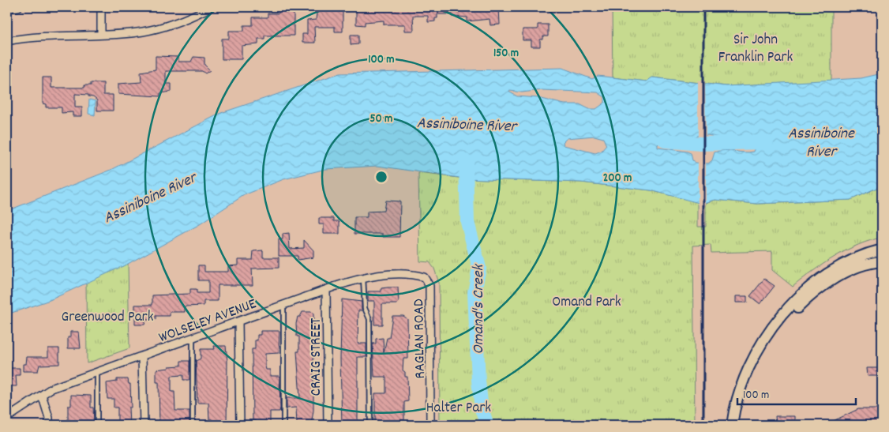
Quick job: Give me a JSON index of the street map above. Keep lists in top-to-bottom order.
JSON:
{
  "streets": {
    "street": ["WOLSELEY AVENUE", "RAGLAN ROAD", "CRAIG STREET"]
  },
  "crossings": [
    ["WOLSELEY AVENUE", "RAGLAN ROAD"],
    ["WOLSELEY AVENUE", "CRAIG STREET"]
  ],
  "water": ["Assiniboine River", "Omand's Creek"],
  "parks": [
    "Sir John Franklin Park",
    "Omand Park",
    "Greenwood Park",
    "Halter Park"
  ],
  "scale_bar": "100 m",
  "rings": [
    "150 m",
    "100 m",
    "50 m",
    "200 m"
  ]
}
